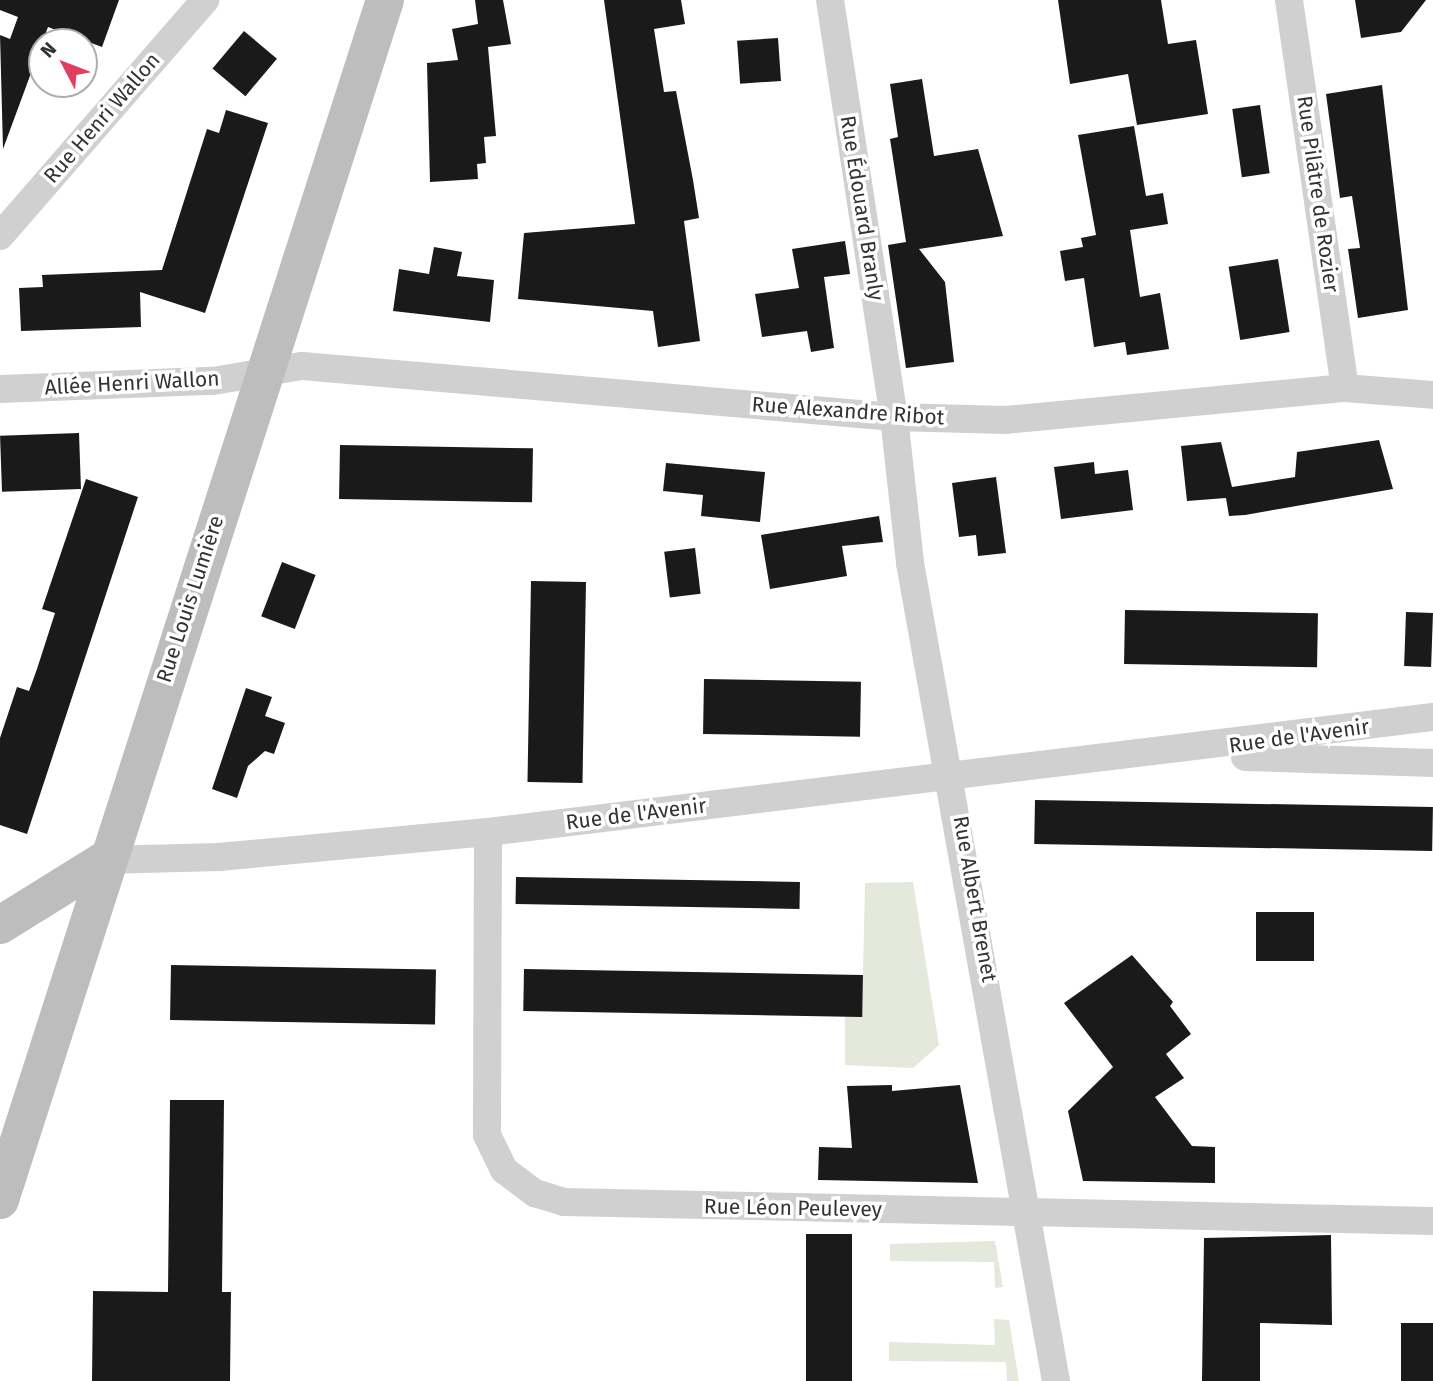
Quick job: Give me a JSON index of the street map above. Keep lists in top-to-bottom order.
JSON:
{
  "streets": {
    "main road": ["Rue Louis Lumière"],
    "street": [
      "Rue Henri Wallon",
      "Rue Pilâtre de Rozier",
      "Rue Édouard Branly",
      "Allée Henri Wallon",
      "Rue Alexandre Ribot",
      "Rue de l'Avenir",
      "Rue Albert Brenet",
      "Rue Léon Peulevey"
    ]
  },
  "crossings": [
    ["Rue Pilâtre de Rozier", "Rue Alexandre Ribot"],
    ["Rue Édouard Branly", "Rue Alexandre Ribot"],
    ["Rue Édouard Branly", "Rue Albert Brenet"],
    ["Allée Henri Wallon", "Rue Alexandre Ribot"],
    ["Allée Henri Wallon", "Rue Louis Lumière"],
    ["Rue Alexandre Ribot", "Rue Louis Lumière"],
    ["Rue Alexandre Ribot", "Rue Albert Brenet"],
    ["Rue Louis Lumière", "Rue de l'Avenir"],
    ["Rue de l'Avenir", "Rue Albert Brenet"],
    ["Rue de l'Avenir", "Rue Léon Peulevey"],
    ["Rue Albert Brenet", "Rue Léon Peulevey"]
  ],
  "north": "top left"
}
